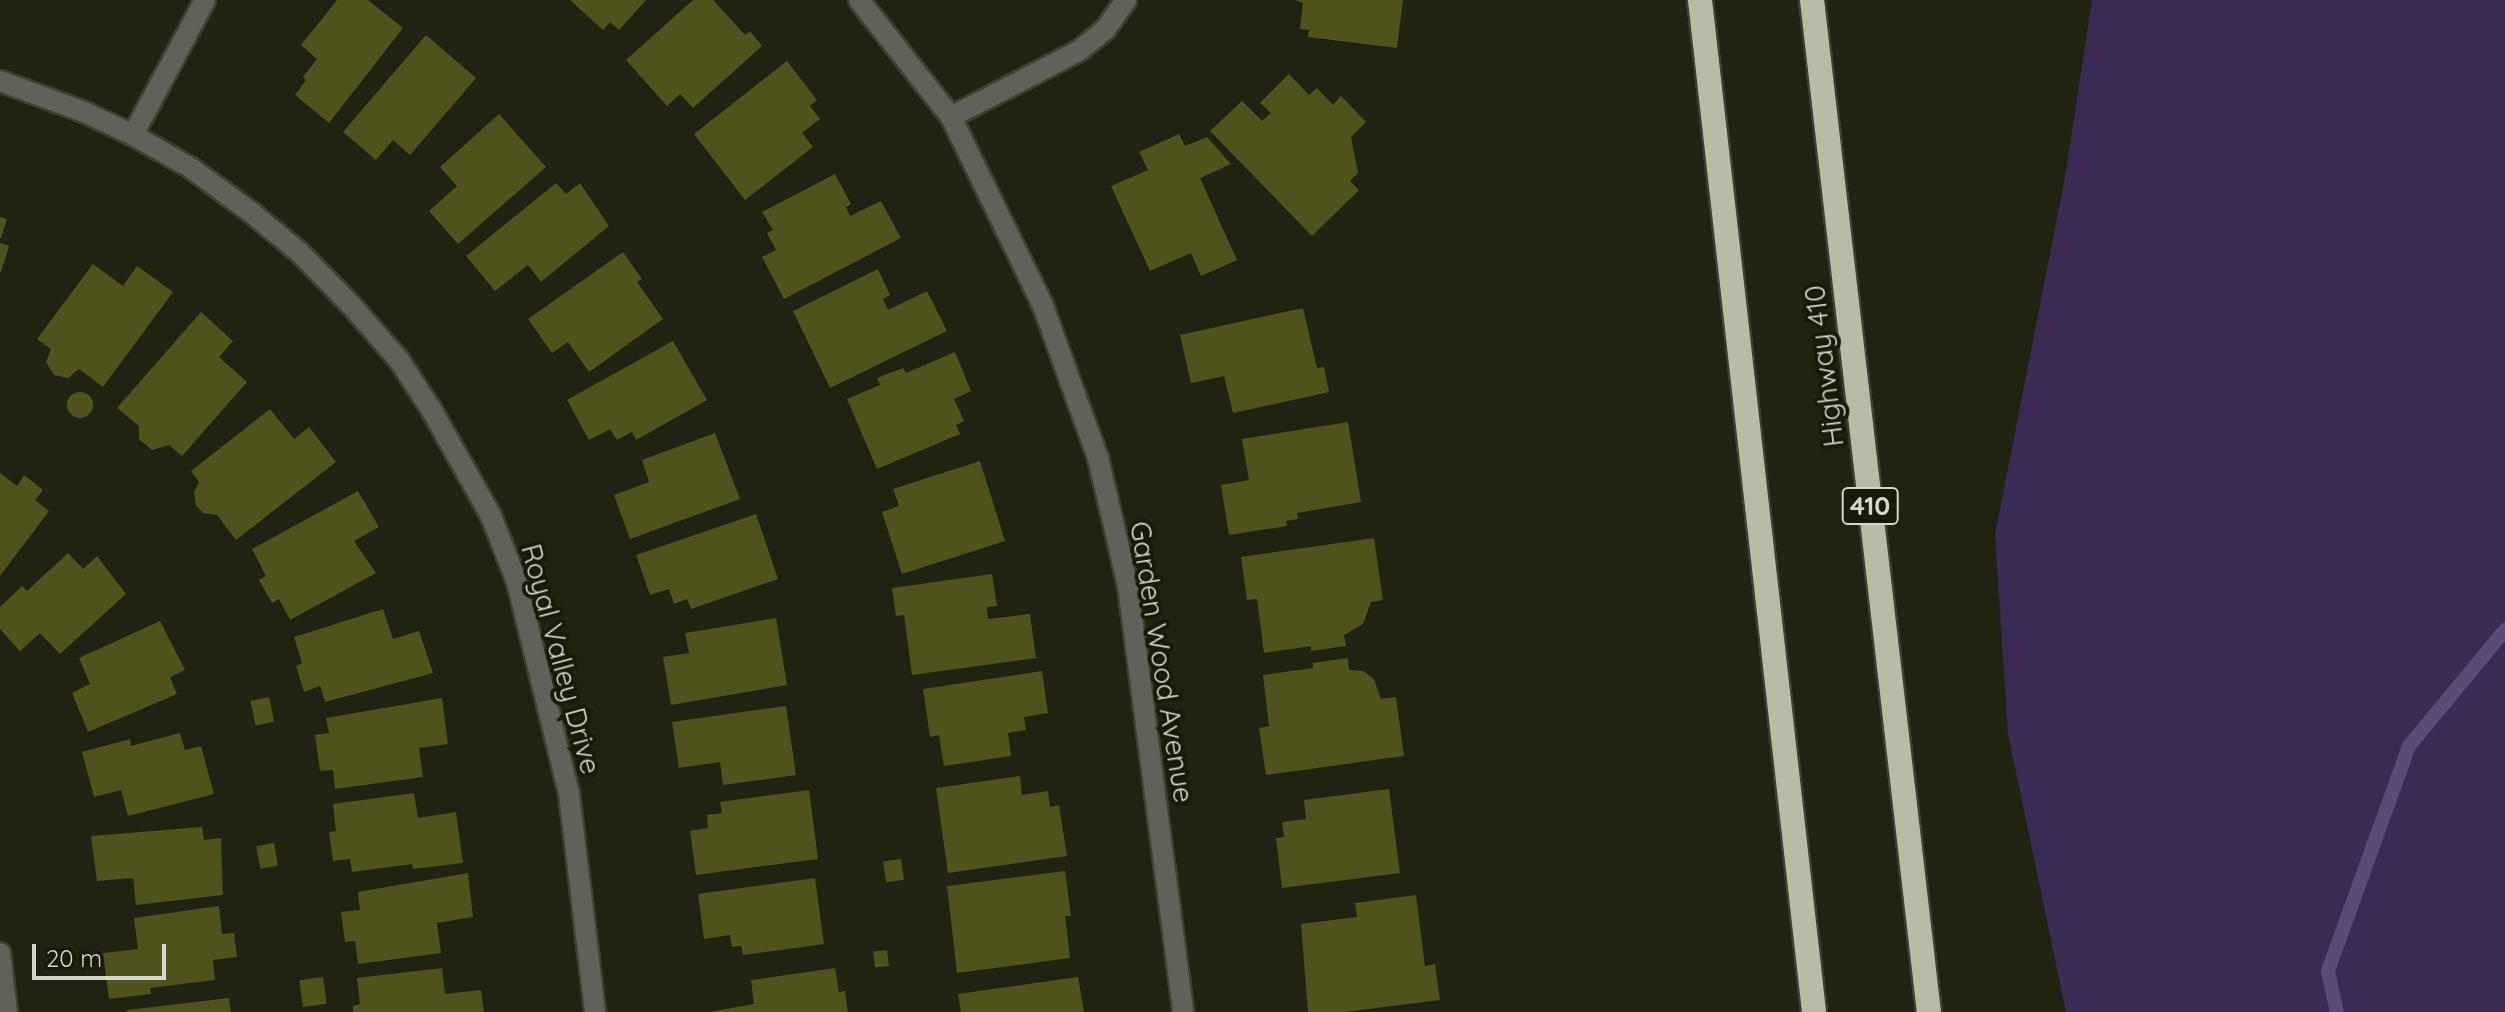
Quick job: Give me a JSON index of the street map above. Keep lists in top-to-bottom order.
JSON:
{
  "streets": {
    "highway": ["Highway 410", "410"],
    "street": ["Royal Valley Drive", "Garden Wood Avenue"]
  },
  "scale_bar": "20 m"
}
